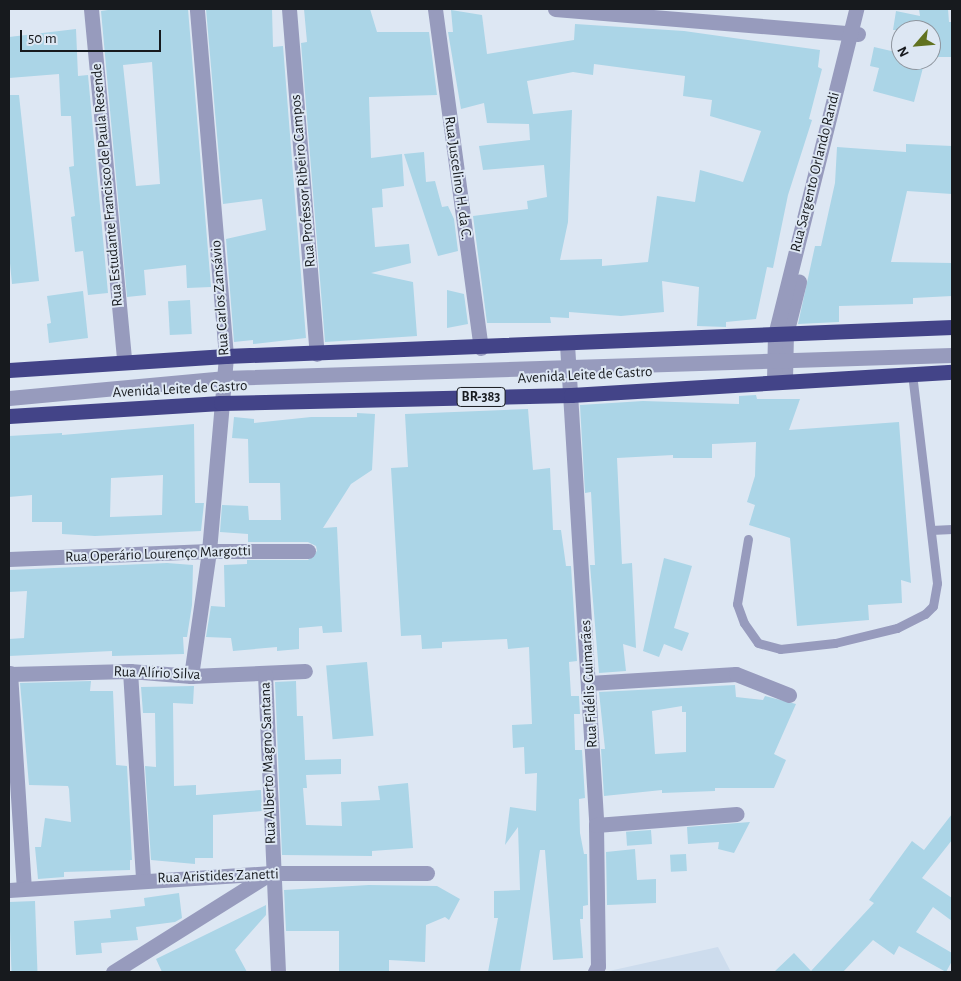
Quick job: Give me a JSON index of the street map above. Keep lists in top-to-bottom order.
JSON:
{
  "streets": {
    "highway": ["Avenida Leite de Castro", "BR-383"],
    "street": [
      "Rua Sargento Orlando Randi",
      "Rua Juscelino H. da C.",
      "Rua Professor Ribeiro Campos",
      "Rua Estudante Francisco de Paula Resende",
      "Rua Carlos Zansávio",
      "Rua Operário Lourenço Margotti",
      "Rua Alírio Silva",
      "Rua Fidélis Guimarães",
      "Rua Alberto Magno Santana",
      "Rua Aristides Zanetti"
    ]
  },
  "crossings": [
    ["Rua Sargento Orlando Randi", "Avenida Leite de Castro"],
    ["Rua Juscelino H. da C.", "Avenida Leite de Castro"],
    ["Rua Professor Ribeiro Campos", "Avenida Leite de Castro"],
    ["Rua Estudante Francisco de Paula Resende", "Avenida Leite de Castro"],
    ["Rua Carlos Zansávio", "Avenida Leite de Castro"],
    ["Rua Carlos Zansávio", "Rua Operário Lourenço Margotti"],
    ["Rua Carlos Zansávio", "Rua Alírio Silva"],
    ["Avenida Leite de Castro", "Rua Fidélis Guimarães"],
    ["Rua Alírio Silva", "Rua Alberto Magno Santana"],
    ["Rua Alberto Magno Santana", "Rua Aristides Zanetti"]
  ],
  "scale_bar": "50 m",
  "north": "bottom left"
}
